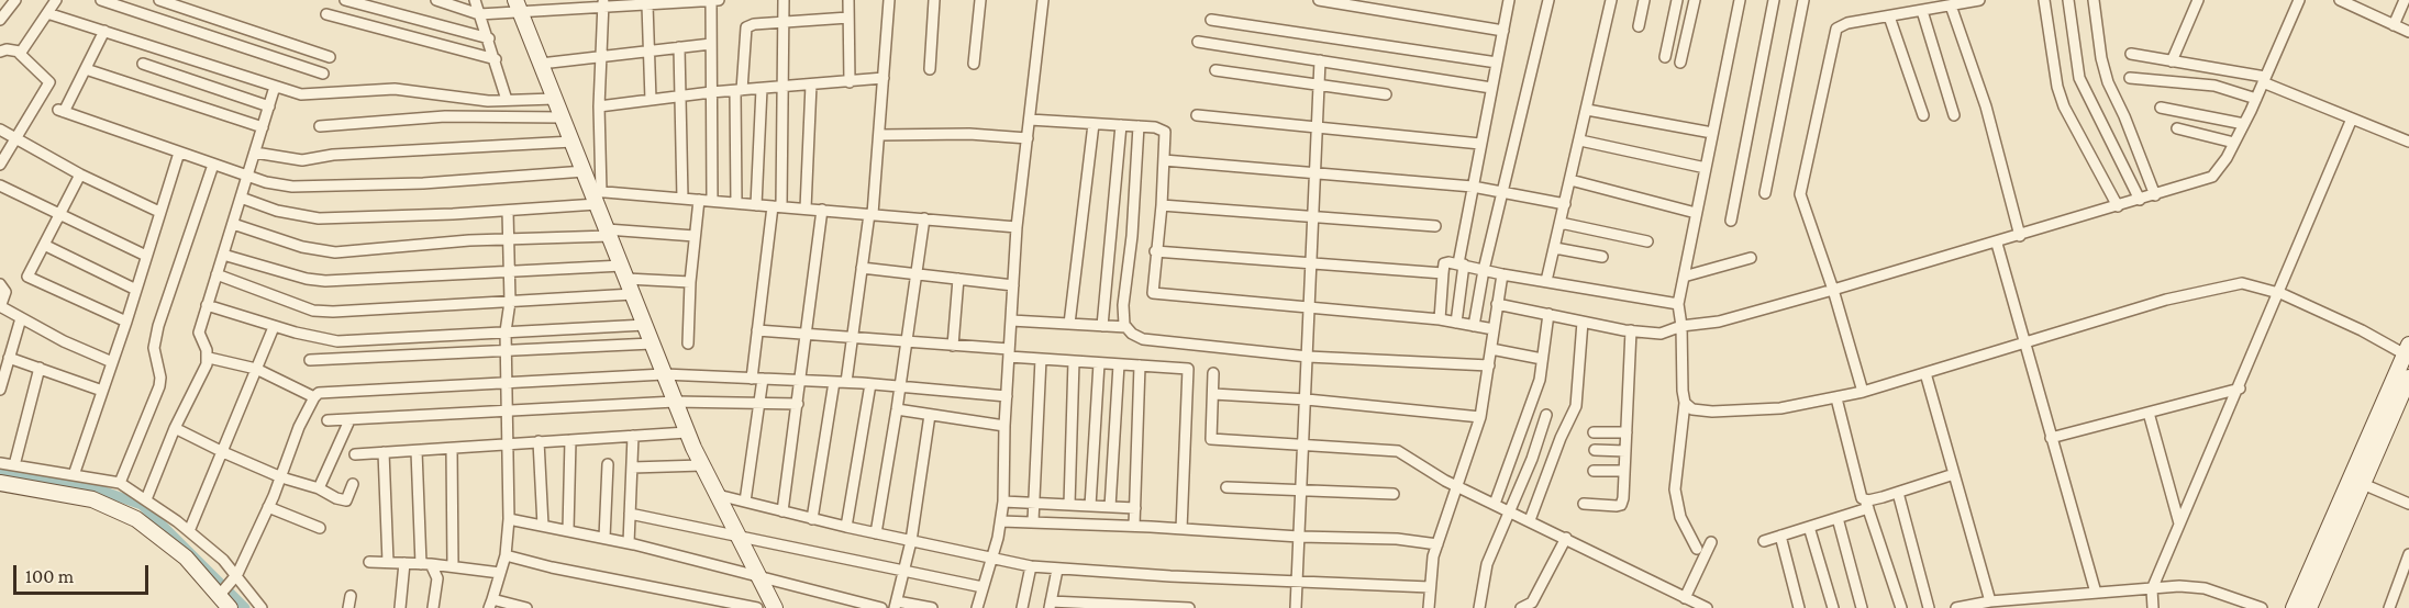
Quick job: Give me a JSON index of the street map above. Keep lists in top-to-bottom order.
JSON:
{
  "scale_bar": "100 m"
}
